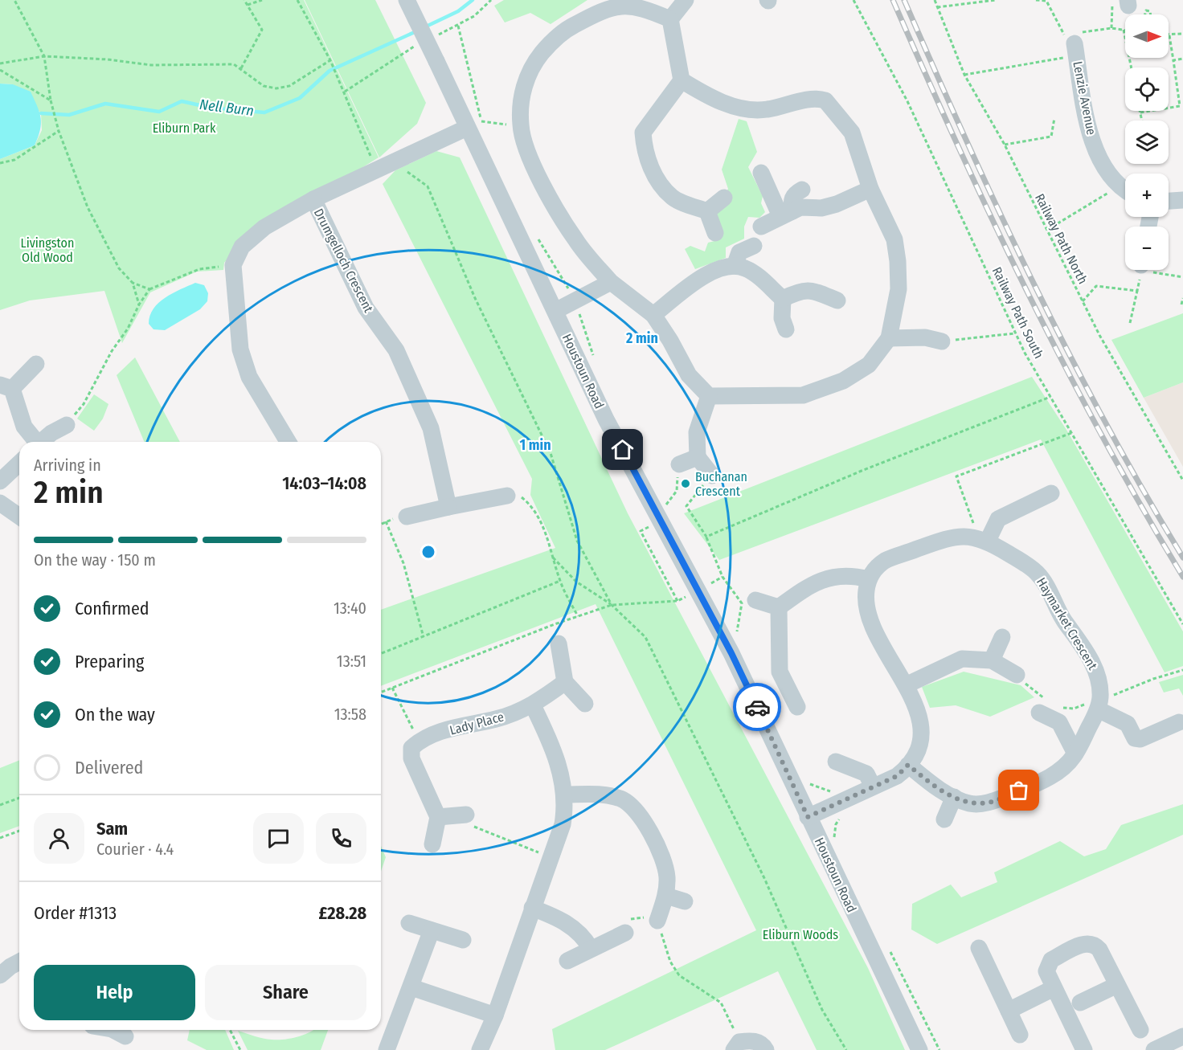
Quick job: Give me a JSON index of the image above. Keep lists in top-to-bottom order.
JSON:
{
  "streets": {
    "street": [
      "Lenzie Avenue",
      "Drumgelloch Crescent",
      "Houstoun Road",
      "Haymarket Crescent",
      "Lady Place"
    ],
    "path": ["Railway Path North", "Railway Path South"]
  },
  "crossings": [
    ["Drumgelloch Crescent", "Houstoun Road"]
  ],
  "water": ["Nell Burn"],
  "parks": ["Eliburn Park", "Livingston Old Wood", "Eliburn Woods"],
  "places": ["Buchanan Crescent"],
  "north": "right",
  "page": {
    "map_buttons": ["+", "−"],
    "heading": ["2 min", "Arriving in", "14:03–14:08"],
    "panel": [
      "Sam",
      "Courier · 4.4",
      "Order #1313",
      "£28.28"
    ],
    "bar": "On the way · 150 m",
    "list": [
      ["Confirmed", "13:40"],
      ["Preparing", "13:51"],
      ["On the way", "13:58"],
      "Delivered"
    ],
    "buttons": ["Help", "Share"]
  },
  "rings": ["2 min", "1 min"]
}
